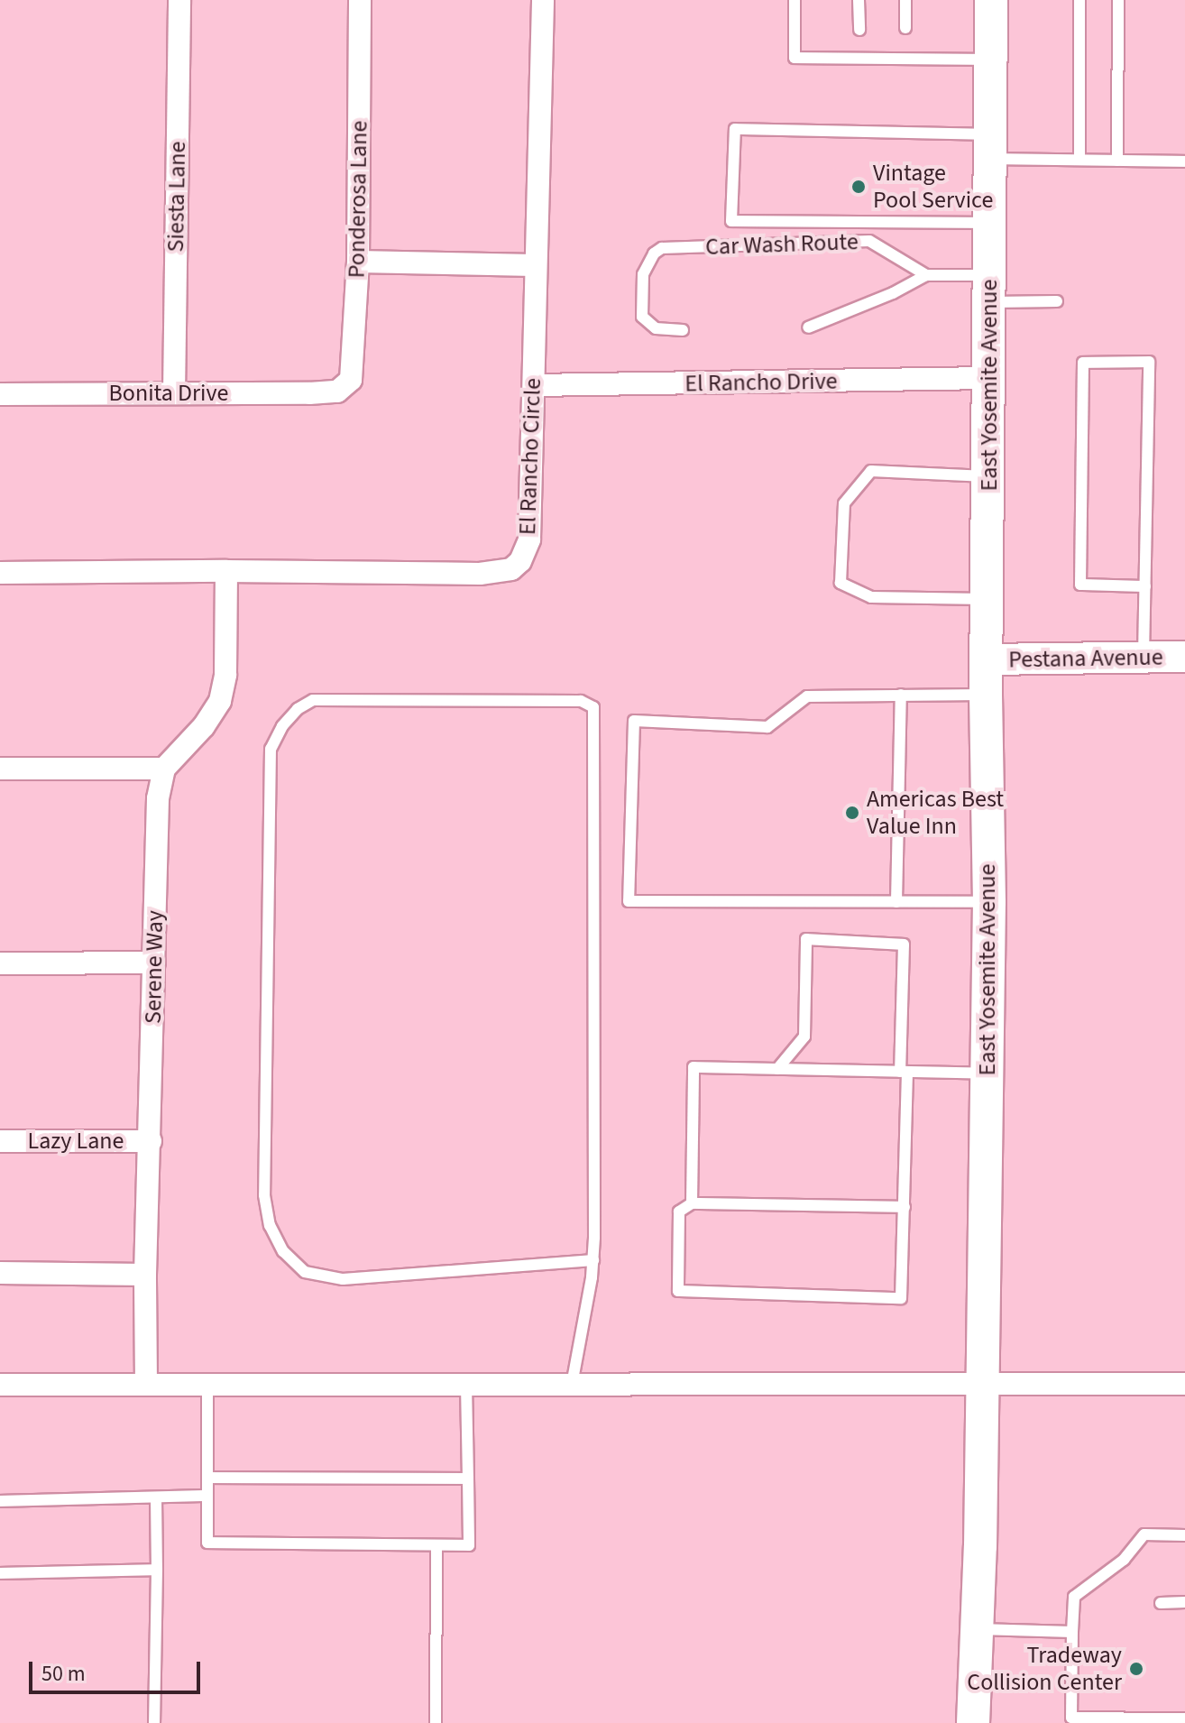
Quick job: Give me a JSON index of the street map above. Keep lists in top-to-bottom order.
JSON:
{
  "streets": {
    "main road": ["East Yosemite Avenue"],
    "street": [
      "Siesta Lane",
      "Ponderosa Lane",
      "El Rancho Drive",
      "Bonita Drive",
      "El Rancho Circle",
      "Pestana Avenue",
      "Serene Way",
      "Lazy Lane"
    ],
    "lane": ["Car Wash Route"]
  },
  "crossings": [
    ["Siesta Lane", "Bonita Drive"],
    ["Ponderosa Lane", "Bonita Drive"],
    ["El Rancho Drive", "East Yosemite Avenue"],
    ["El Rancho Drive", "El Rancho Circle"],
    ["East Yosemite Avenue", "Pestana Avenue"],
    ["Serene Way", "Lazy Lane"]
  ],
  "places": ["Vintage Pool Service", "Americas Best Value Inn", "Tradeway Collision Center"],
  "scale_bar": "50 m"
}
